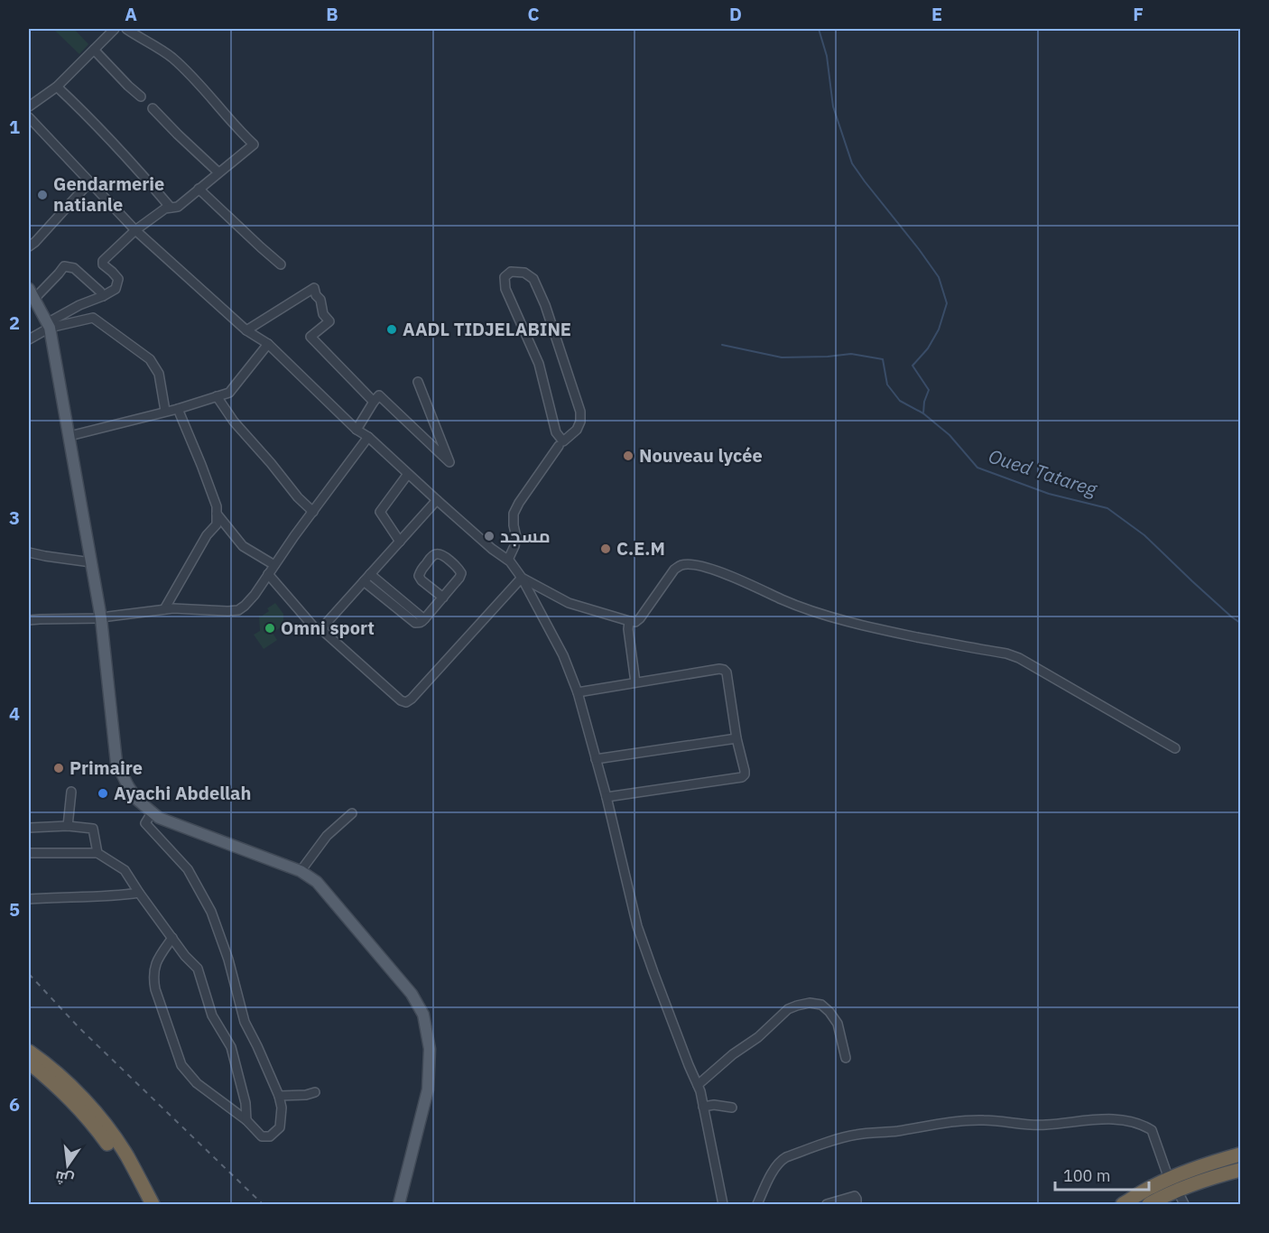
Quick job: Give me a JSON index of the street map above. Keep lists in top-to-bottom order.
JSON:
{
  "water": ["Oued Tatareg"],
  "places": [
    "Gendarmerie natianle",
    "AADL TIDJELABINE",
    "Nouveau lycée",
    "مسجد",
    "C.E.M",
    "Omni sport",
    "Primaire",
    "Ayachi Abdellah"
  ],
  "scale_bar": "100 m",
  "north": "bottom",
  "grid": {
    "columns": [
      "A",
      "B",
      "C",
      "D",
      "E",
      "F"
    ],
    "rows": [
      "1",
      "2",
      "3",
      "4",
      "5",
      "6"
    ]
  }
}
